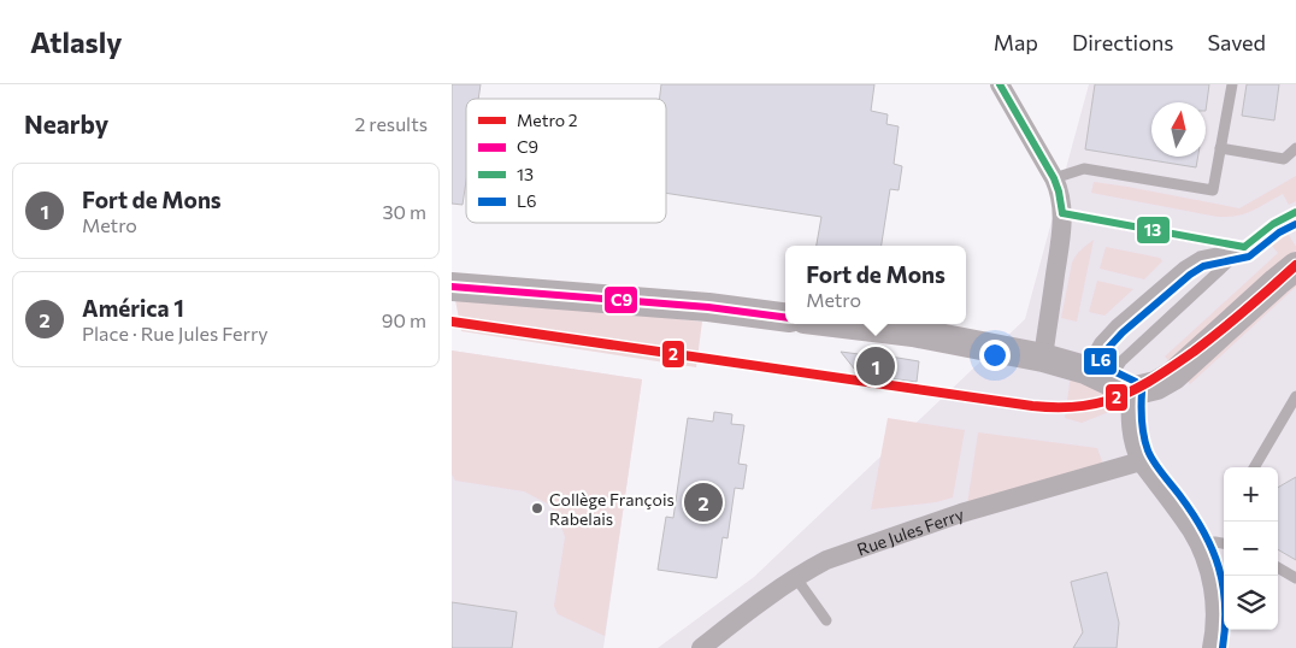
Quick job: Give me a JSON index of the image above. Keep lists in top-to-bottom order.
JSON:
{
  "streets": {
    "street": ["Rue Jules Ferry"]
  },
  "places": ["Collège François Rabelais"],
  "lines": [
    "transit line 13",
    "transit line L6",
    "metro line 2",
    "transit line C9"
  ],
  "legend": [
    "Metro 2",
    "C9",
    "13",
    "L6"
  ],
  "north": "top",
  "page": {
    "header": "Atlasly",
    "nav": ["Map", "Directions", "Saved"],
    "heading": ["Nearby", "2 results"],
    "list": [
      {
        "mark": "1",
        "name": "Fort de Mons",
        "note": "Metro",
        "value": "30 m"
      },
      {
        "mark": "2",
        "name": "América 1",
        "note": "Place · Rue Jules Ferry",
        "value": "90 m"
      }
    ],
    "popup": ["Fort de Mons", "Metro"],
    "pins": ["1", "2"],
    "map_buttons": ["+", "−"]
  }
}
